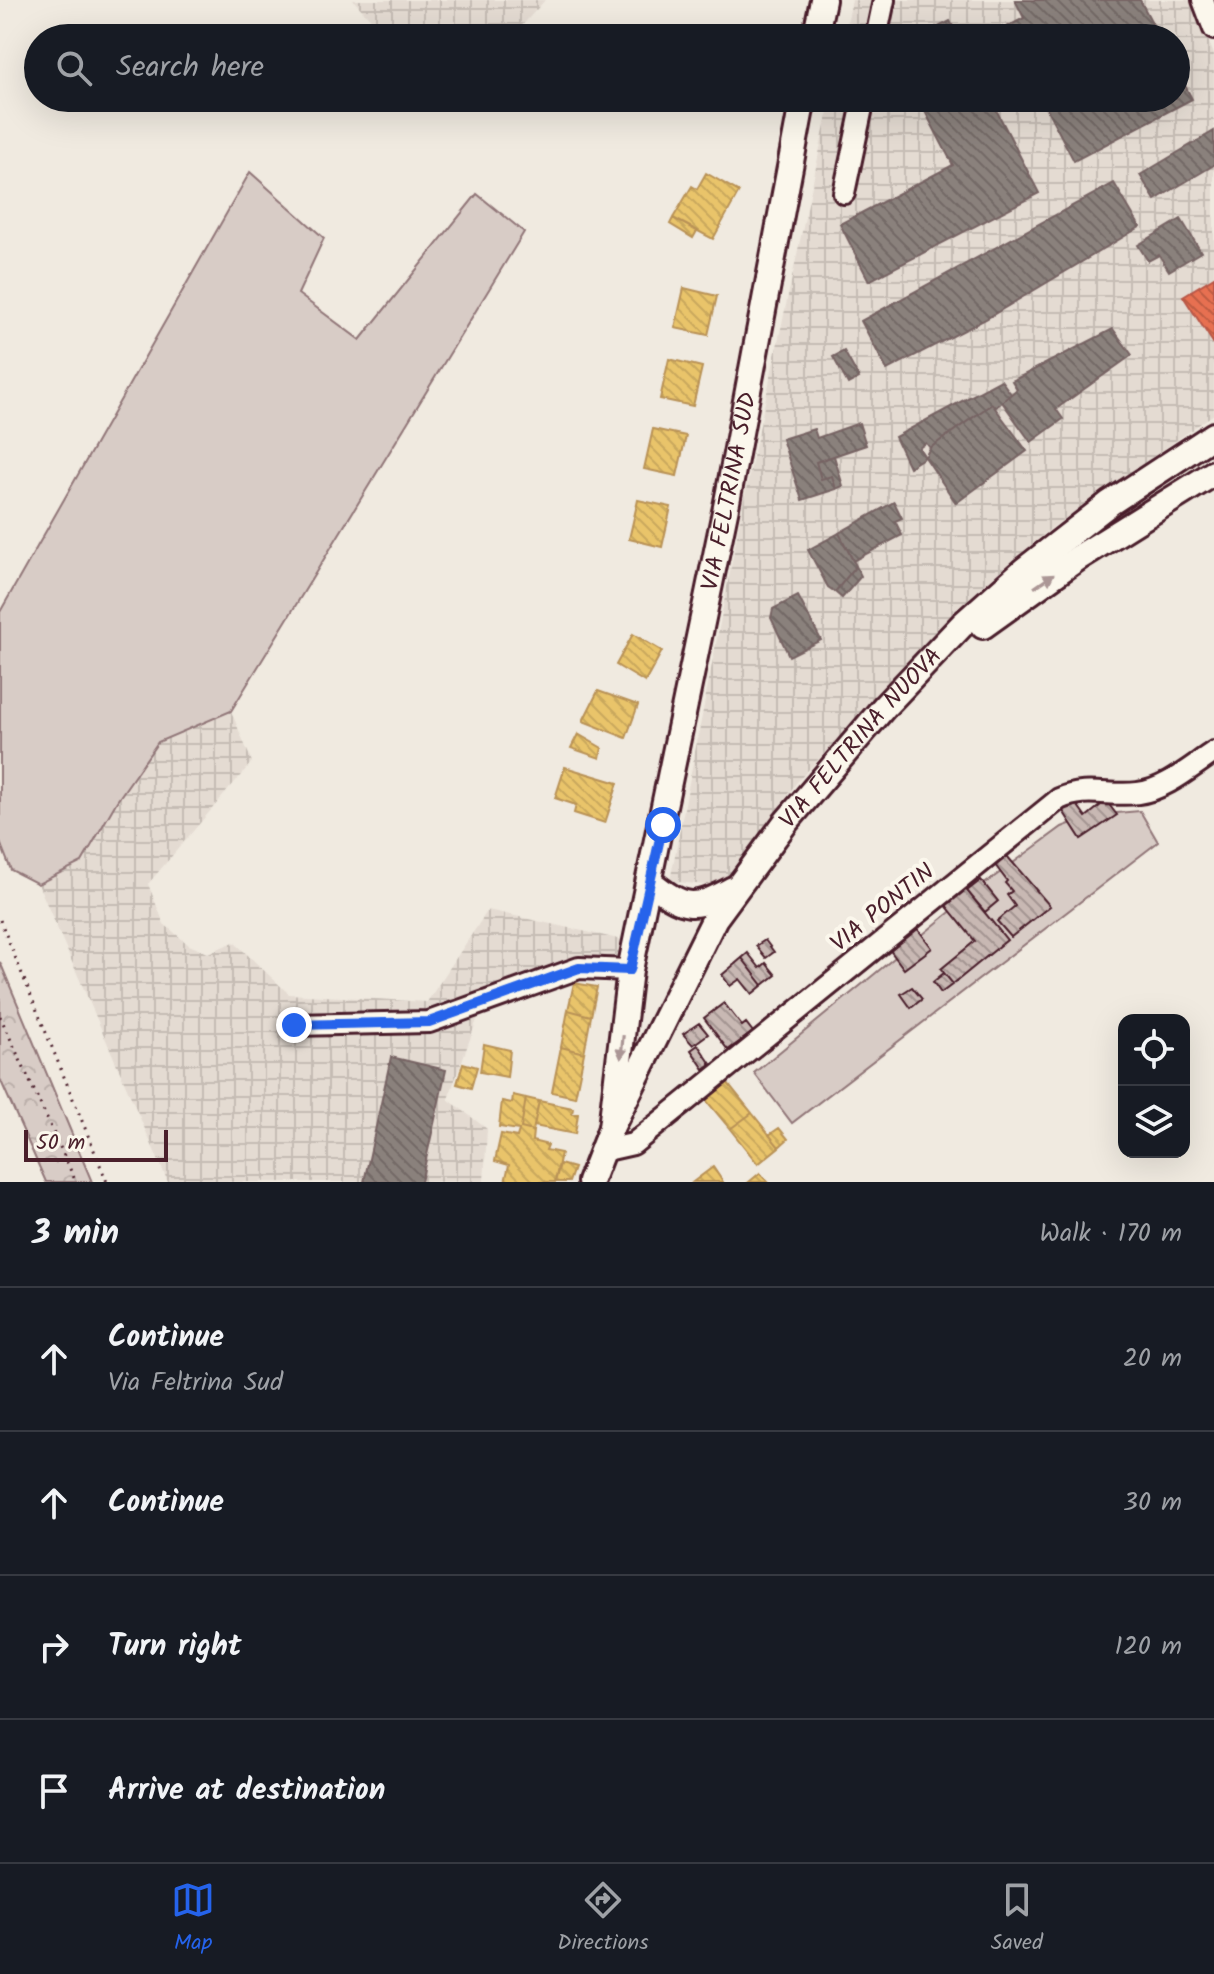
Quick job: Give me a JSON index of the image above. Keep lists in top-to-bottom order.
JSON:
{
  "streets": {
    "main road": ["VIA FELTRINA SUD", "VIA FELTRINA NUOVA"],
    "street": ["VIA PONTIN"]
  },
  "crossings": [
    ["VIA FELTRINA SUD", "VIA FELTRINA NUOVA"],
    ["VIA FELTRINA SUD", "VIA PONTIN"],
    ["VIA FELTRINA NUOVA", "VIA PONTIN"]
  ],
  "scale_bar": "50 m",
  "page": {
    "search": "Search here",
    "scale": "50 m",
    "heading": ["3 min", "Walk · 170 m"],
    "list": [
      ["Continue", "Via Feltrina Sud", "20 m"],
      ["Continue", "30 m"],
      ["Turn right", "120 m"],
      "Arrive at destination"
    ],
    "nav": ["Map", "Directions", "Saved"]
  }
}
